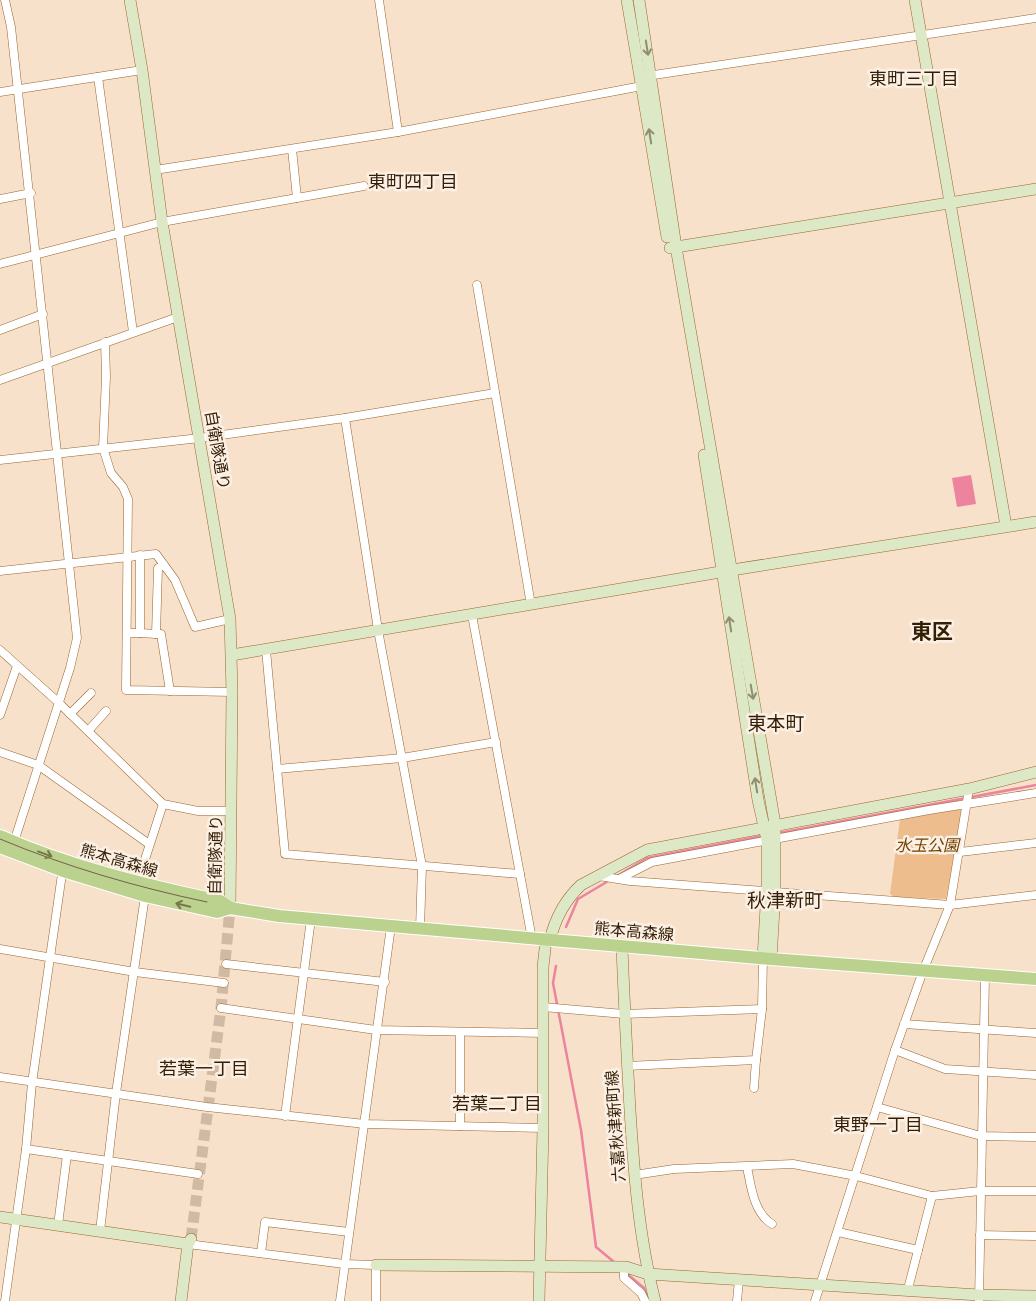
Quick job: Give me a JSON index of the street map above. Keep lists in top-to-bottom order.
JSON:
{
  "streets": {
    "main road": ["熊本高森線"],
    "street": ["自衛隊通り", "六嘉秋津新町線"]
  },
  "crossings": [
    ["自衛隊通り", "熊本高森線"],
    ["熊本高森線", "六嘉秋津新町線"]
  ],
  "districts": [
    "東町三丁目",
    "東町四丁目",
    "東区",
    "東本町",
    "秋津新町",
    "若葉一丁目",
    "若葉二丁目",
    "東野一丁目"
  ],
  "parks": ["水玉公園"]
}
